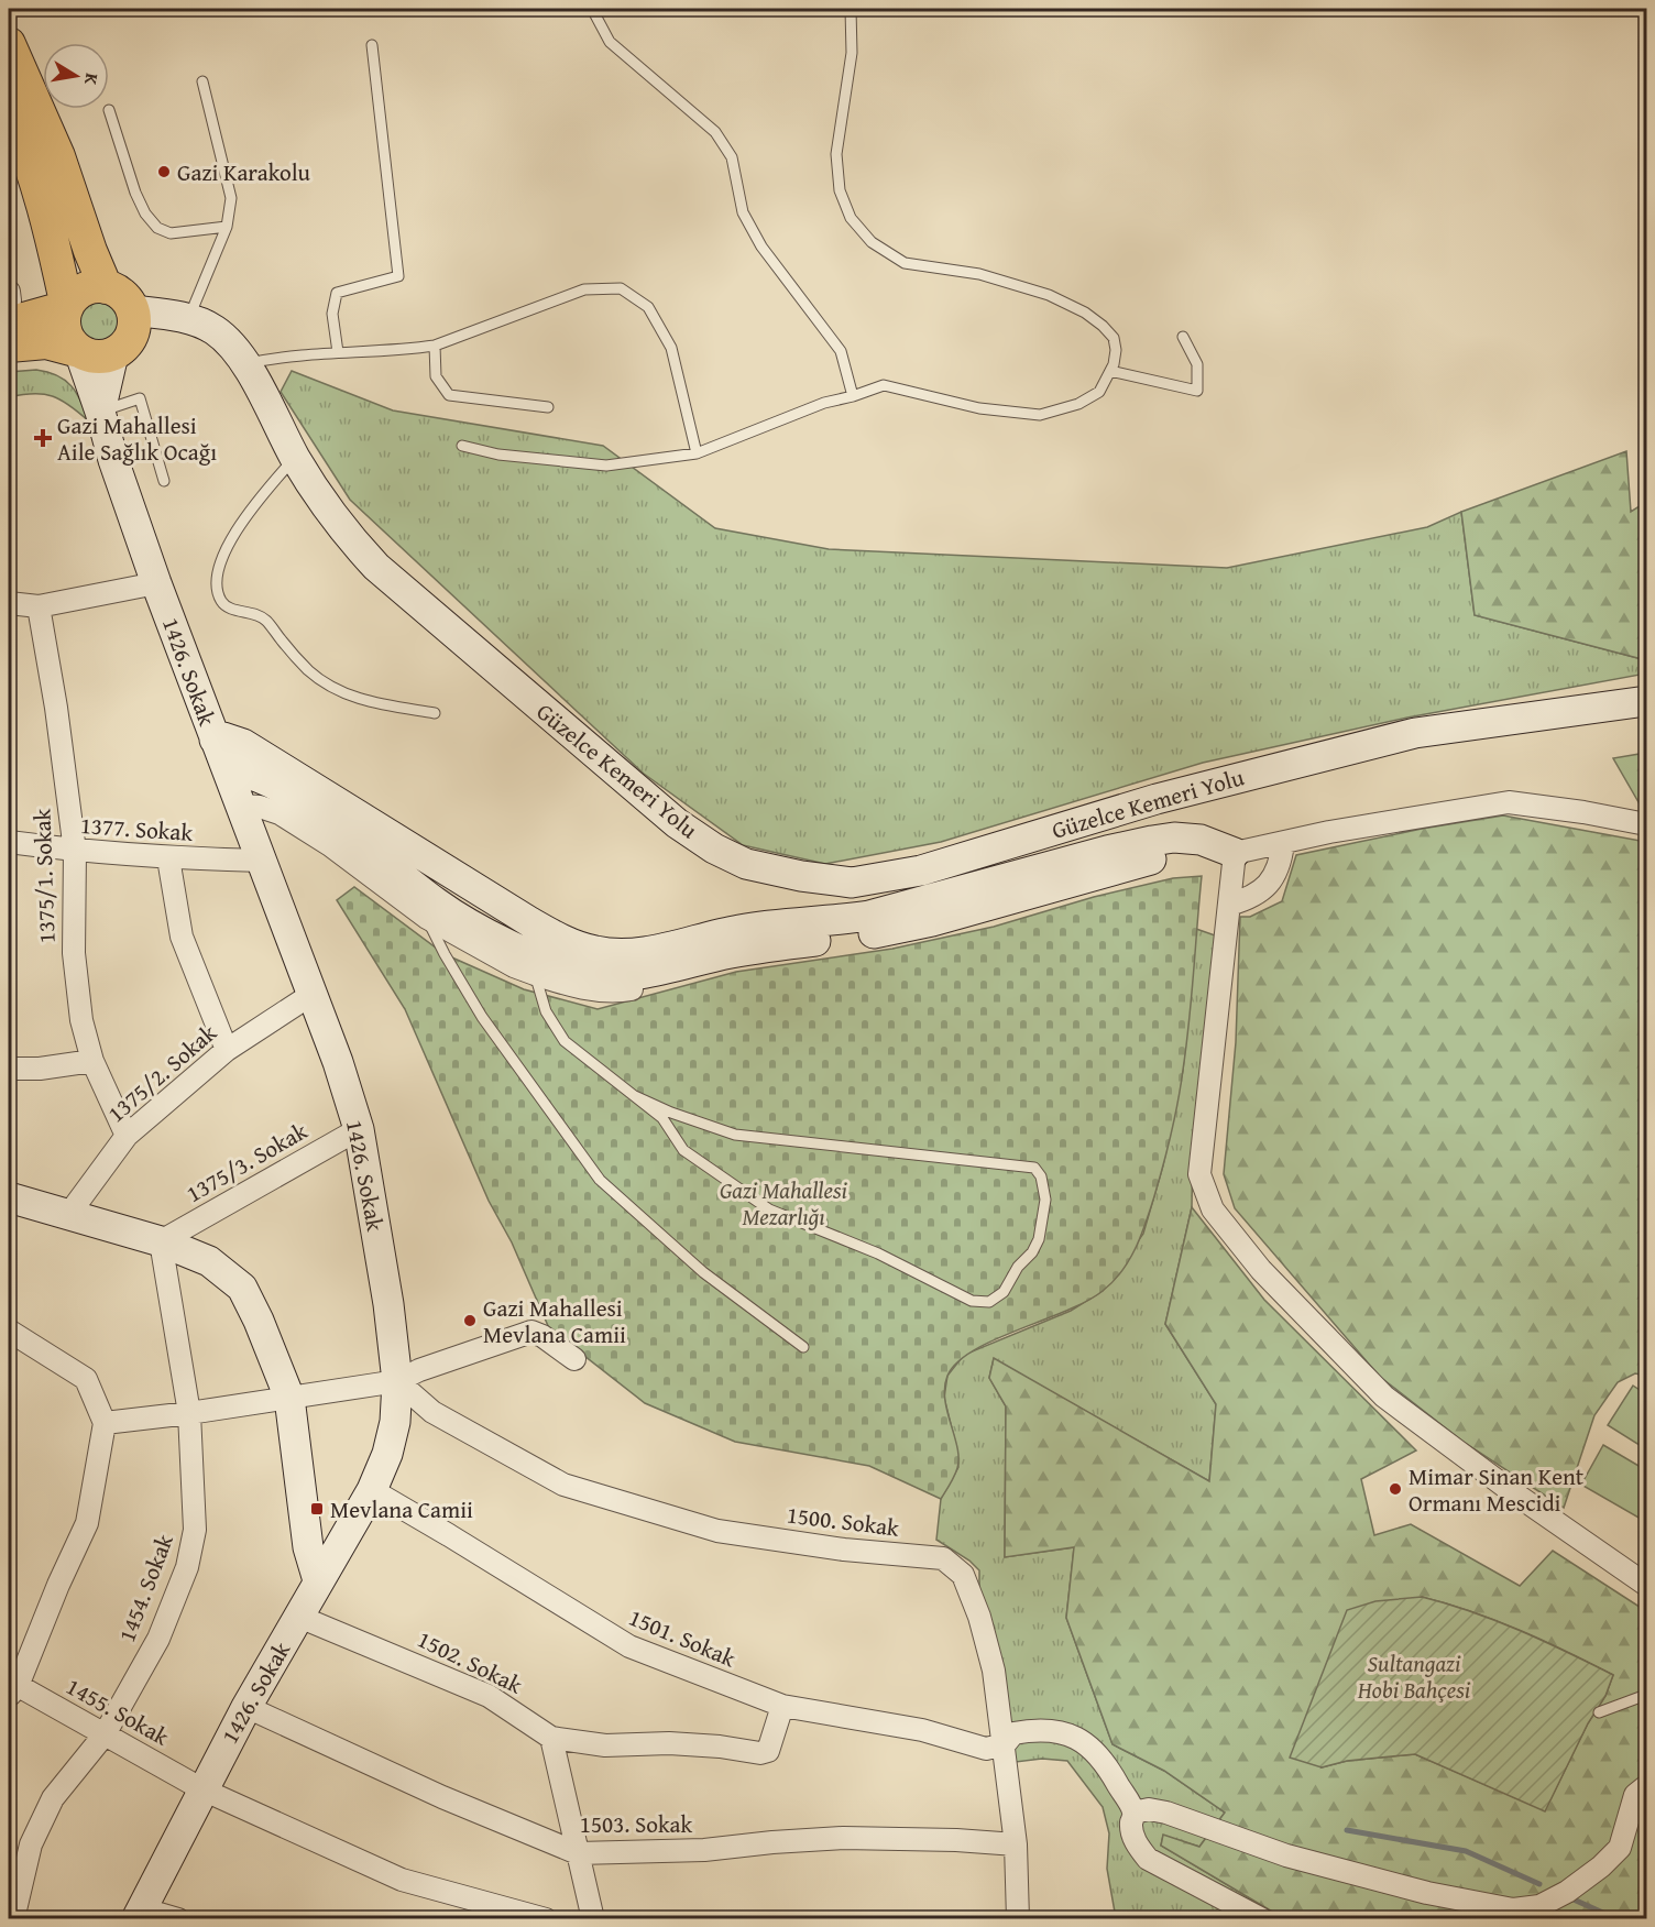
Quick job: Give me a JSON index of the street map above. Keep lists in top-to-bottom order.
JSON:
{
  "streets": {
    "main road": ["1426. Sokak", "Güzelce Kemeri Yolu"],
    "street": [
      "1377. Sokak",
      "1375/1. Sokak",
      "1375/2. Sokak",
      "1375/3. Sokak",
      "1500. Sokak",
      "1454. Sokak",
      "1501. Sokak",
      "1502. Sokak",
      "1455. Sokak",
      "1503. Sokak"
    ]
  },
  "crossings": [
    ["1426. Sokak", "Güzelce Kemeri Yolu"],
    ["1426. Sokak", "1377. Sokak"],
    ["1426. Sokak", "1375/2. Sokak"],
    ["1426. Sokak", "1375/3. Sokak"],
    ["1426. Sokak", "1500. Sokak"],
    ["1426. Sokak", "1501. Sokak"],
    ["1426. Sokak", "1502. Sokak"],
    ["1426. Sokak", "1455. Sokak"],
    ["1426. Sokak", "1503. Sokak"],
    ["1377. Sokak", "1375/1. Sokak"],
    ["1375/1. Sokak", "1375/2. Sokak"],
    ["1375/3. Sokak", "1454. Sokak"],
    ["1500. Sokak", "1501. Sokak"],
    ["1500. Sokak", "1503. Sokak"],
    ["1454. Sokak", "1455. Sokak"]
  ],
  "parks": ["Gazi Mahallesi Mezarlığı", "Sultangazi Hobi Bahçesi"],
  "places": {
    "other": ["Gazi Karakolu", "Gazi Mahallesi Mevlana Camii", "Mimar Sinan Kent Ormanı Mescidi"],
    "health": ["Gazi Mahallesi Aile Sağlık Ocağı"],
    "transit": ["Mevlana Camii"]
  },
  "north": "right"
}
